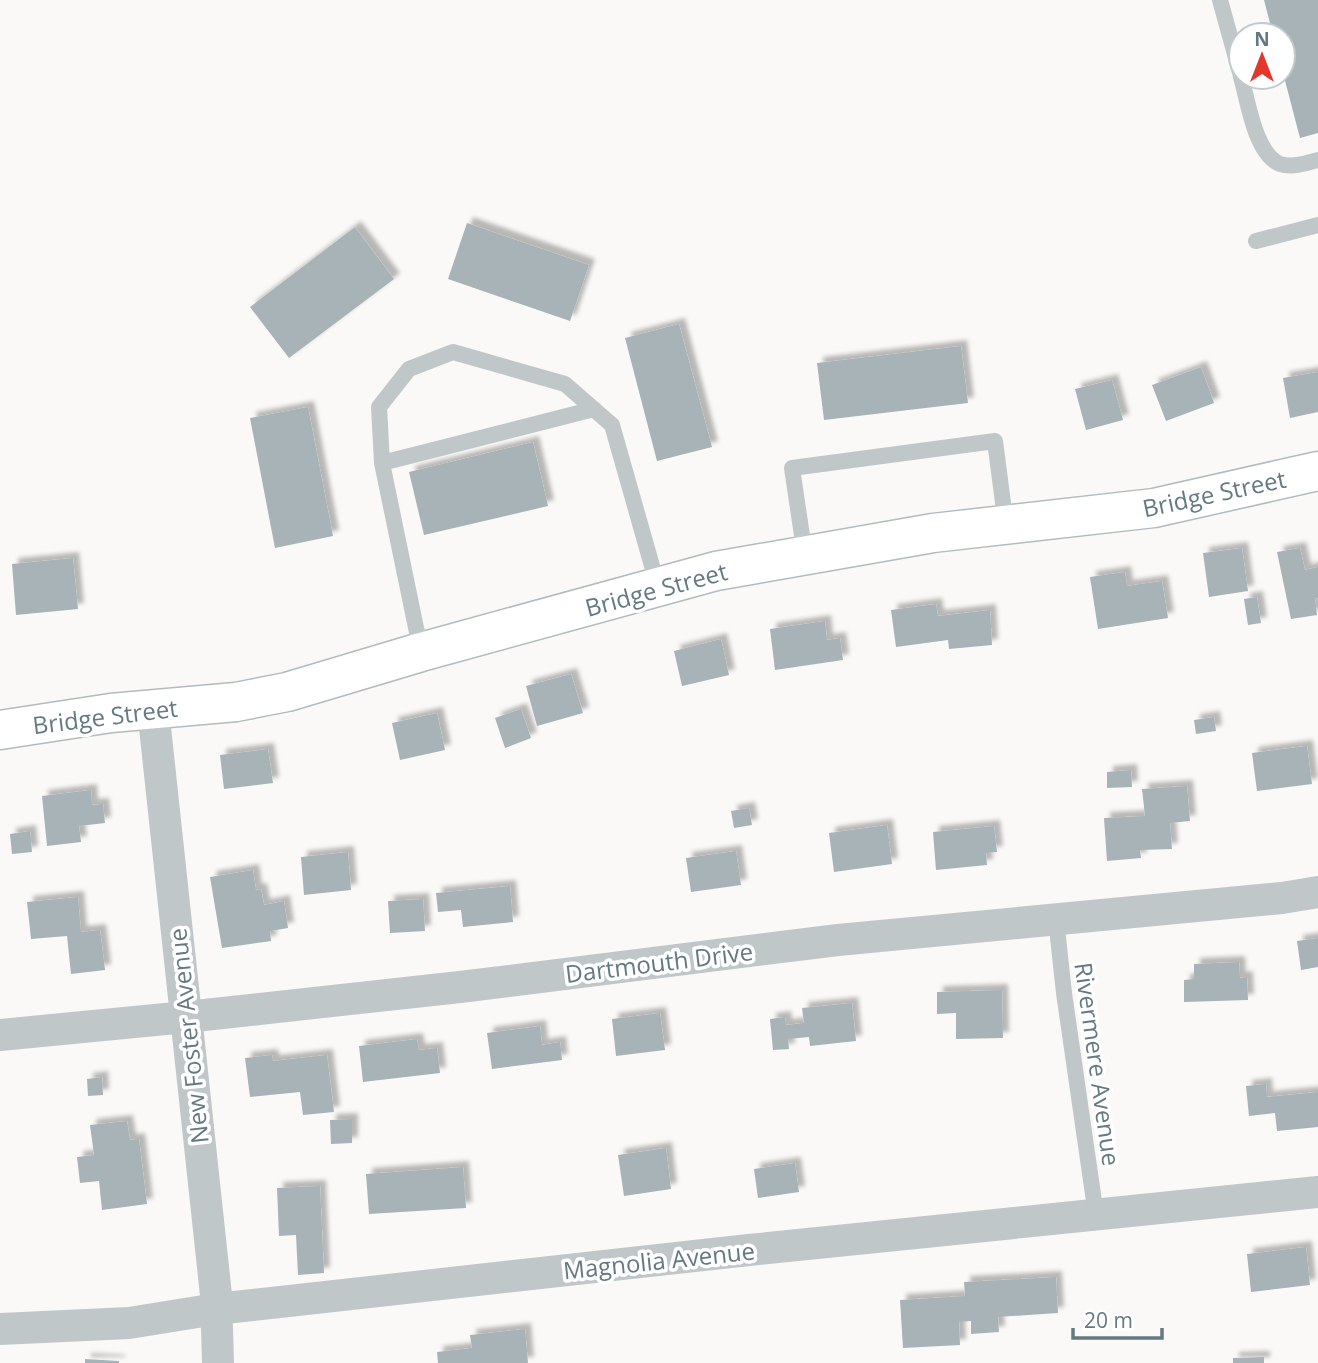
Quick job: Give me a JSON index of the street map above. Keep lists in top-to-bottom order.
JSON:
{
  "streets": {
    "main road": ["Bridge Street"],
    "street": ["Dartmouth Drive", "New Foster Avenue", "Magnolia Avenue"],
    "lane": ["Rivermere Avenue"]
  },
  "crossings": [
    ["Bridge Street", "New Foster Avenue"],
    ["Dartmouth Drive", "New Foster Avenue"],
    ["Dartmouth Drive", "Rivermere Avenue"],
    ["New Foster Avenue", "Magnolia Avenue"],
    ["Rivermere Avenue", "Magnolia Avenue"]
  ],
  "scale_bar": "20 m",
  "north": "top"
}
